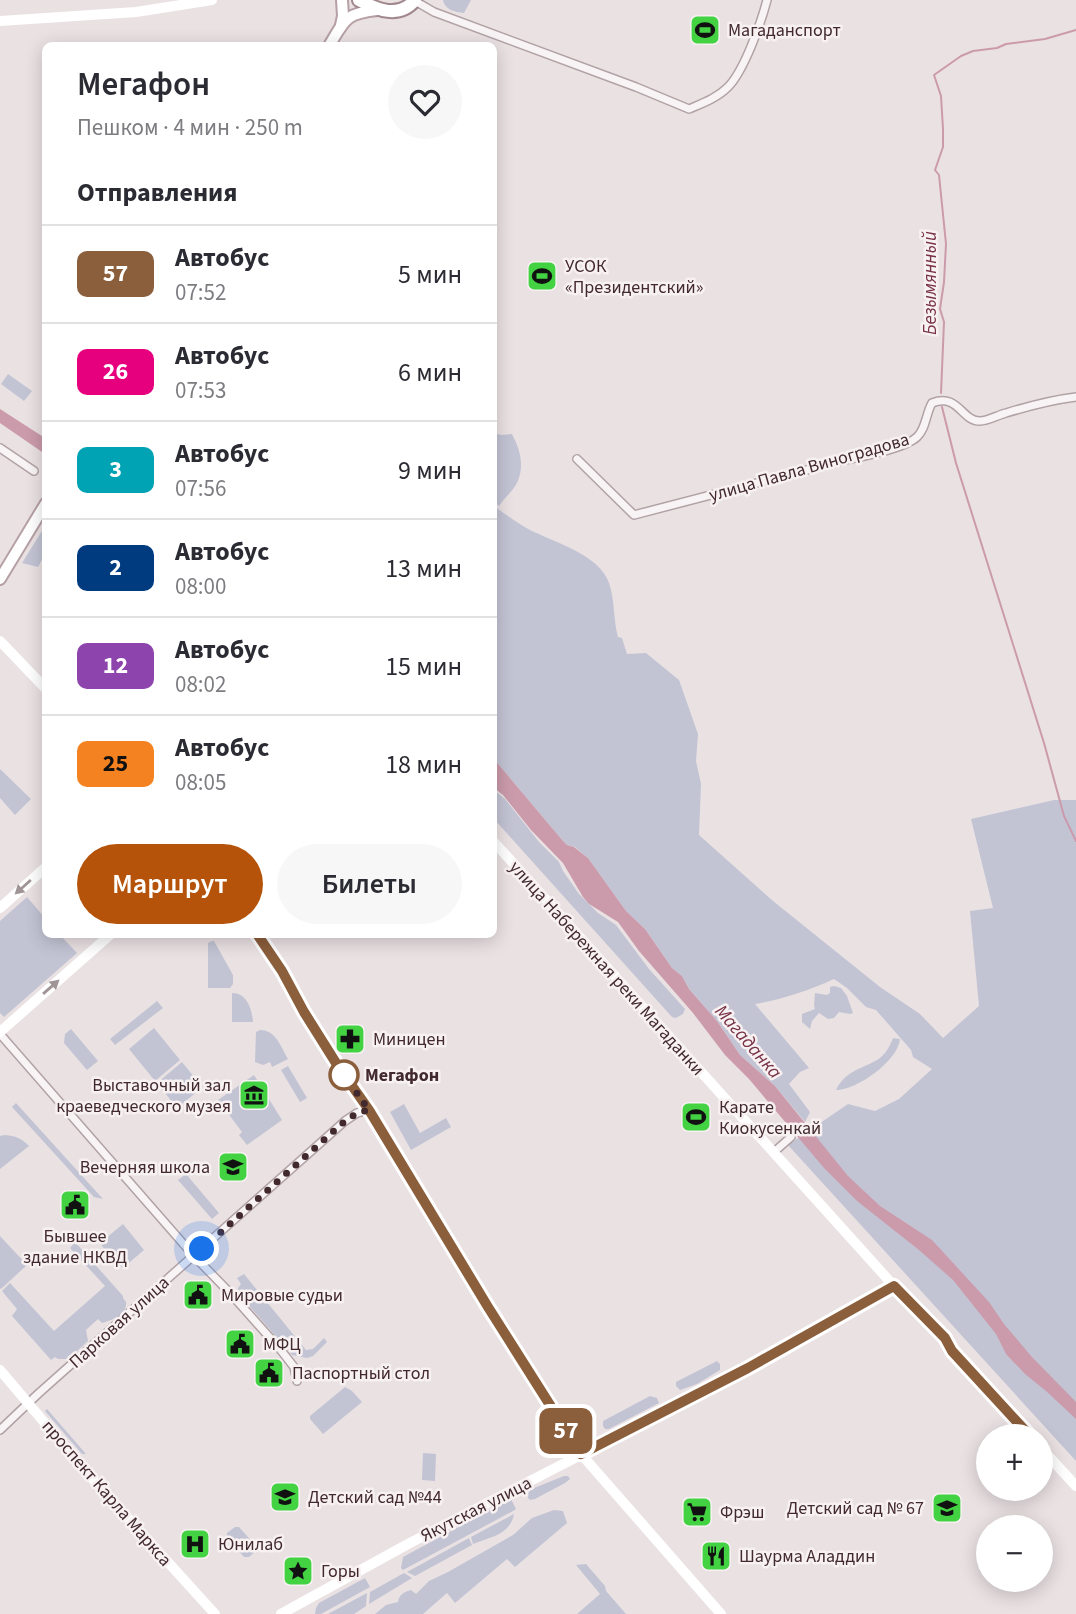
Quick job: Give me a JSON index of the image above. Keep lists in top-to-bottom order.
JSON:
{
  "streets": {
    "street": [
      "улица Павла Виноградова",
      "улица Набережная реки Магаданки",
      "Парковая улица",
      "проспект Карла Маркса",
      "Якутская улица"
    ]
  },
  "crossings": [
    ["улица Набережная реки Магаданки", "Якутская улица"],
    ["Парковая улица", "проспект Карла Маркса"]
  ],
  "water": ["Безымянный", "Магаданка"],
  "places": {
    "sports": ["Магаданспорт", "УСОК «Президентский»", "Карате Киокусенкай"],
    "pharmacy": ["Миницен"],
    "other": ["Мегафон"],
    "museum": ["Выставочный зал краеведческого музея"],
    "school or university": ["Вечерняя школа", "Детский сад №44", "Детский сад № 67"],
    "public building": [
      "Бывшее здание НКВД",
      "Мировые судьи",
      "МФЦ",
      "Паспортный стол"
    ],
    "supermarket": ["Фрэш"],
    "hospital": ["Юнилаб"],
    "restaurant": ["Шаурма Аладдин"],
    "place": ["Горы"]
  },
  "lines": ["bus line 57"],
  "page": {
    "on_map": "57",
    "heading": [
      ["Мегафон", "Пешком · 4 мин · 250 m"],
      "Отправления"
    ],
    "list": [
      {
        "mark": "57",
        "name": "Автобус",
        "note": "07:52",
        "value": "5 мин"
      },
      {
        "mark": "26",
        "name": "Автобус",
        "note": "07:53",
        "value": "6 мин"
      },
      {
        "mark": "3",
        "name": "Автобус",
        "note": "07:56",
        "value": "9 мин"
      },
      {
        "mark": "2",
        "name": "Автобус",
        "note": "08:00",
        "value": "13 мин"
      },
      {
        "mark": "12",
        "name": "Автобус",
        "note": "08:02",
        "value": "15 мин"
      },
      {
        "mark": "25",
        "name": "Автобус",
        "note": "08:05",
        "value": "18 мин"
      }
    ],
    "buttons": ["Маршрут", "Билеты"],
    "map_buttons": ["+", "−"]
  }
}
